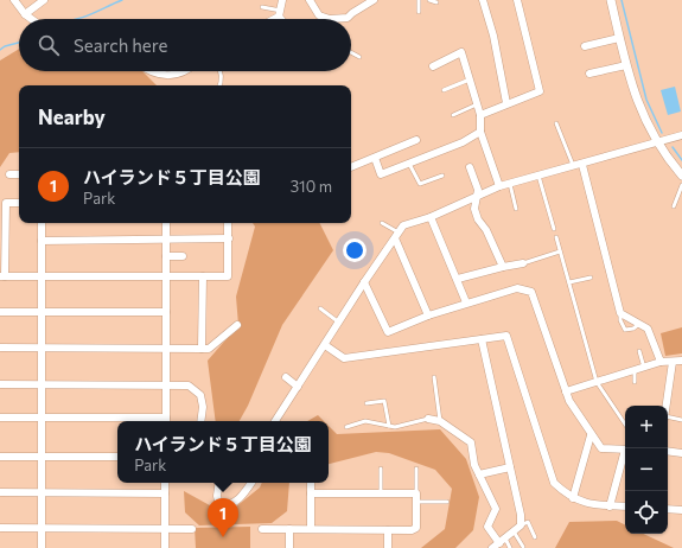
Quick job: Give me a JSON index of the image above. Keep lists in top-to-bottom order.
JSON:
{
  "page": {
    "search": "Search here",
    "heading": "Nearby",
    "list": [
      {
        "mark": "1",
        "name": "ハイランド５丁目公園",
        "note": "Park",
        "value": "310 m"
      }
    ],
    "map_buttons": ["+", "−"],
    "popup": ["ハイランド５丁目公園", "Park"],
    "pins": "1"
  }
}
